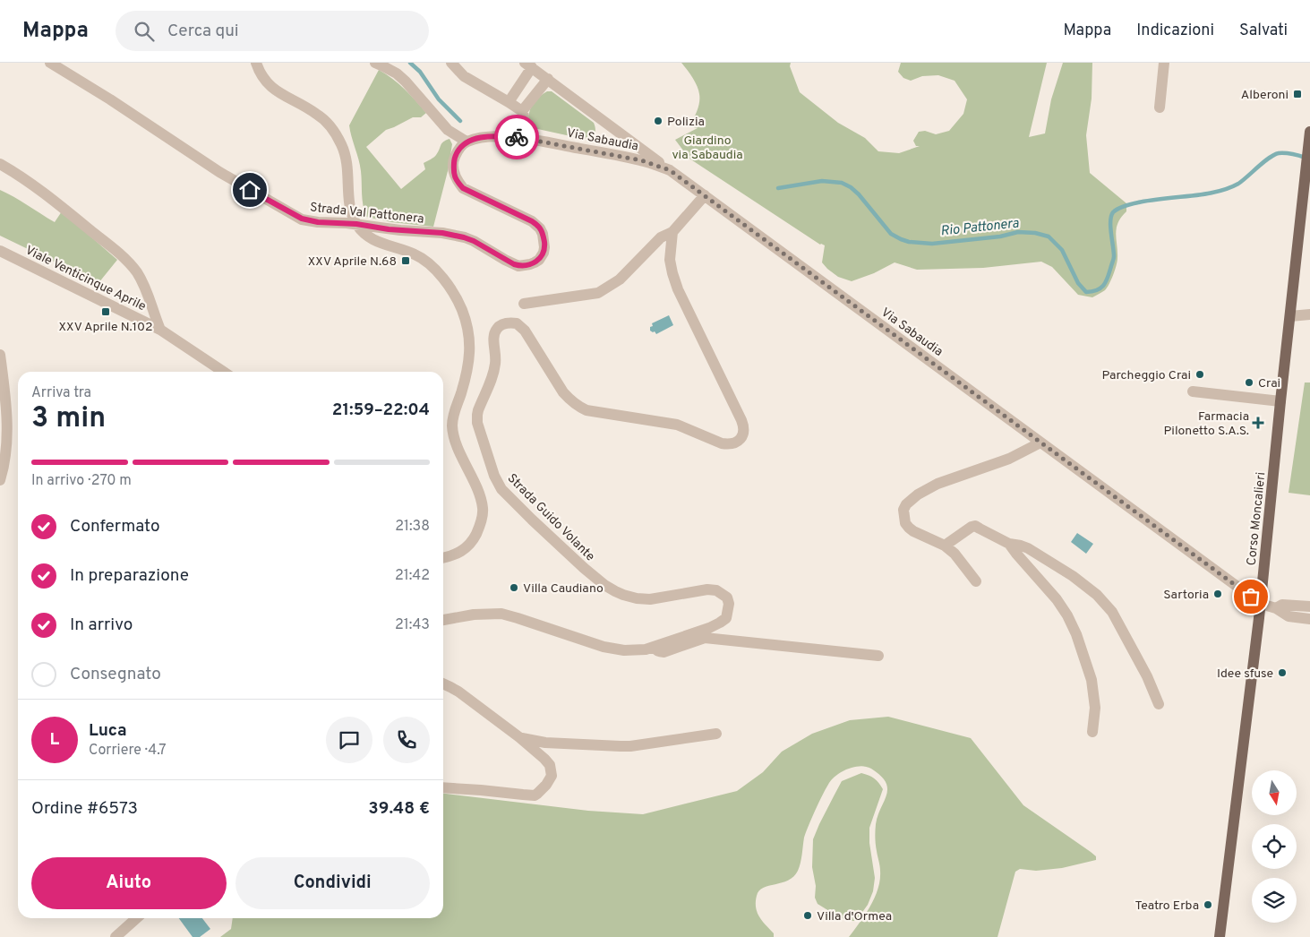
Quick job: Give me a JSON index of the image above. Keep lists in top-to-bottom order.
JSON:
{
  "streets": {
    "main road": ["Corso Moncalieri"],
    "street": [
      "Via Sabaudia",
      "Strada Val Pattonera",
      "Viale Venticinque Aprile",
      "Strada Guido Volante"
    ]
  },
  "crossings": [
    ["Via Sabaudia", "Corso Moncalieri"]
  ],
  "water": ["Rio Pattonera"],
  "parks": ["Giardino via Sabaudia"],
  "places": {
    "transit": ["Alberoni", "XXV Aprile N.68", "XXV Aprile N.102"],
    "other": [
      "Polizia",
      "Parcheggio Crai",
      "Crai",
      "Villa Caudiano",
      "Sartoria",
      "Idee sfuse",
      "Teatro Erba",
      "Villa d'Ormea"
    ],
    "health": ["Farmacia Pilonetto S.A.S."]
  },
  "north": "bottom",
  "page": {
    "header": "Mappa",
    "search": "Cerca qui",
    "nav": ["Mappa", "Indicazioni", "Salvati"],
    "heading": ["3 min", "Arriva tra", "21:59–22:04"],
    "panel": [
      "Luca",
      "Corriere · 4.7",
      "Ordine #6573",
      "39.48 €"
    ],
    "bar": "In arrivo · 270 m",
    "list": [
      ["Confermato", "21:38"],
      ["In preparazione", "21:42"],
      ["In arrivo", "21:43"],
      "Consegnato"
    ],
    "round": "L",
    "buttons": ["Aiuto", "Condividi"]
  }
}
